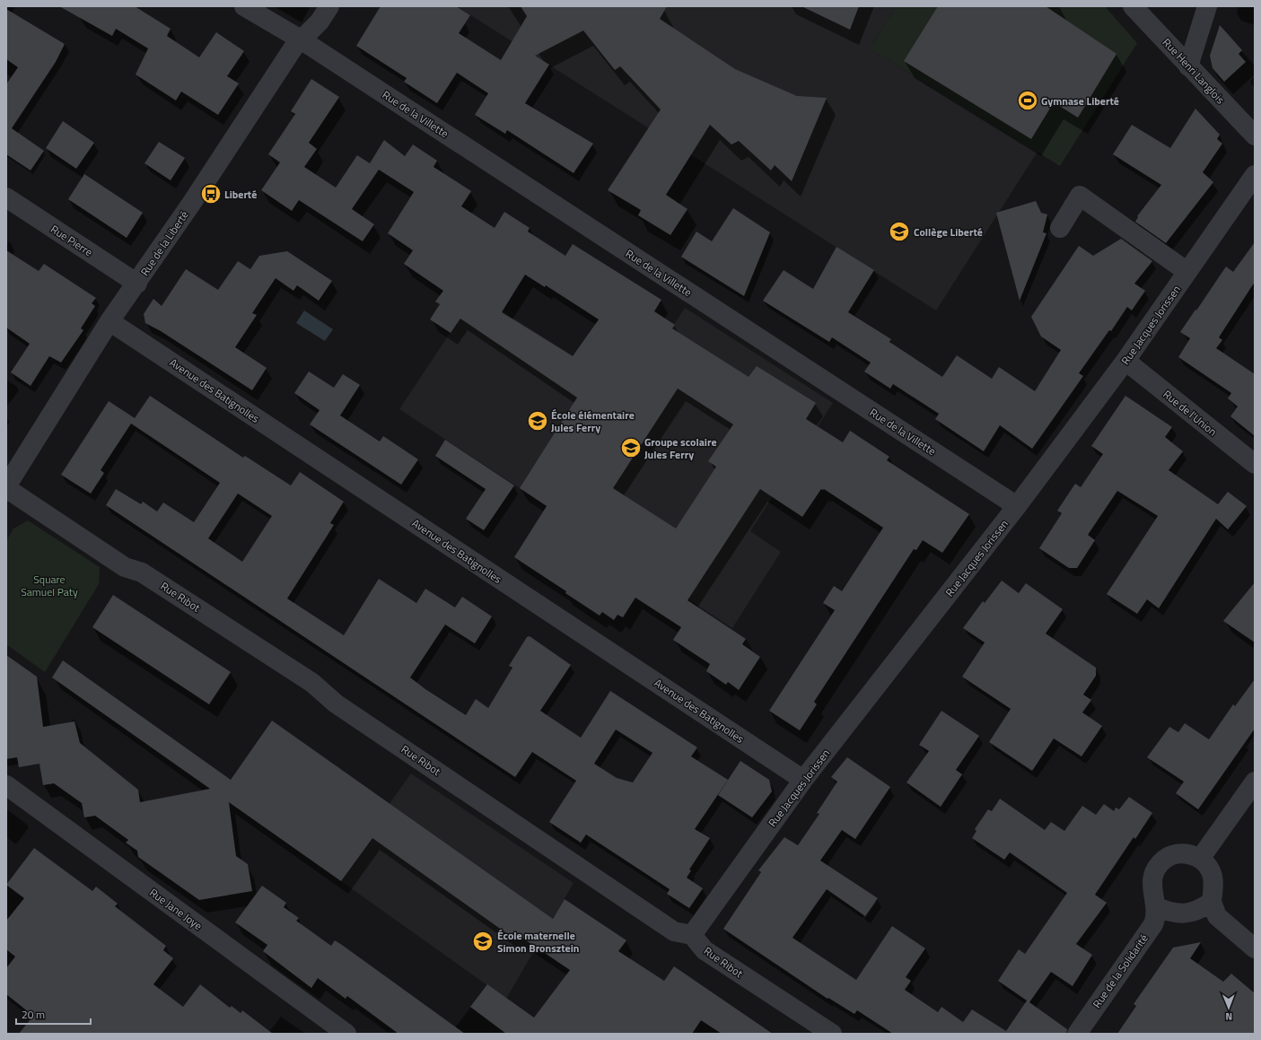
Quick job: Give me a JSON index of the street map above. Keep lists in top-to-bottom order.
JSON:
{
  "streets": {
    "street": [
      "Rue Henri Langlois",
      "Rue de la Villette",
      "Rue Pierre",
      "Rue de la Liberté",
      "Rue Jacques Jorissen",
      "Avenue des Batignolles",
      "Rue de l'Union",
      "Rue Ribot",
      "Rue Jane Joye",
      "Rue de la Solidarité"
    ]
  },
  "crossings": [
    ["Rue de la Villette", "Rue de la Liberté"],
    ["Rue de la Villette", "Rue Jacques Jorissen"],
    ["Rue Pierre", "Rue de la Liberté"],
    ["Rue de la Liberté", "Avenue des Batignolles"],
    ["Rue de la Liberté", "Rue Ribot"],
    ["Rue Jacques Jorissen", "Avenue des Batignolles"],
    ["Rue Jacques Jorissen", "Rue de l'Union"],
    ["Rue Jacques Jorissen", "Rue Ribot"]
  ],
  "parks": ["Square Samuel Paty"],
  "places": {
    "sports": ["Gymnase Liberté"],
    "bus stop": ["Liberté"],
    "school or university": [
      "Collège Liberté",
      "École élémentaire Jules Ferry",
      "Groupe scolaire Jules Ferry",
      "École maternelle Simon Bronsztein"
    ]
  },
  "scale_bar": "20 m",
  "north": "bottom"
}
